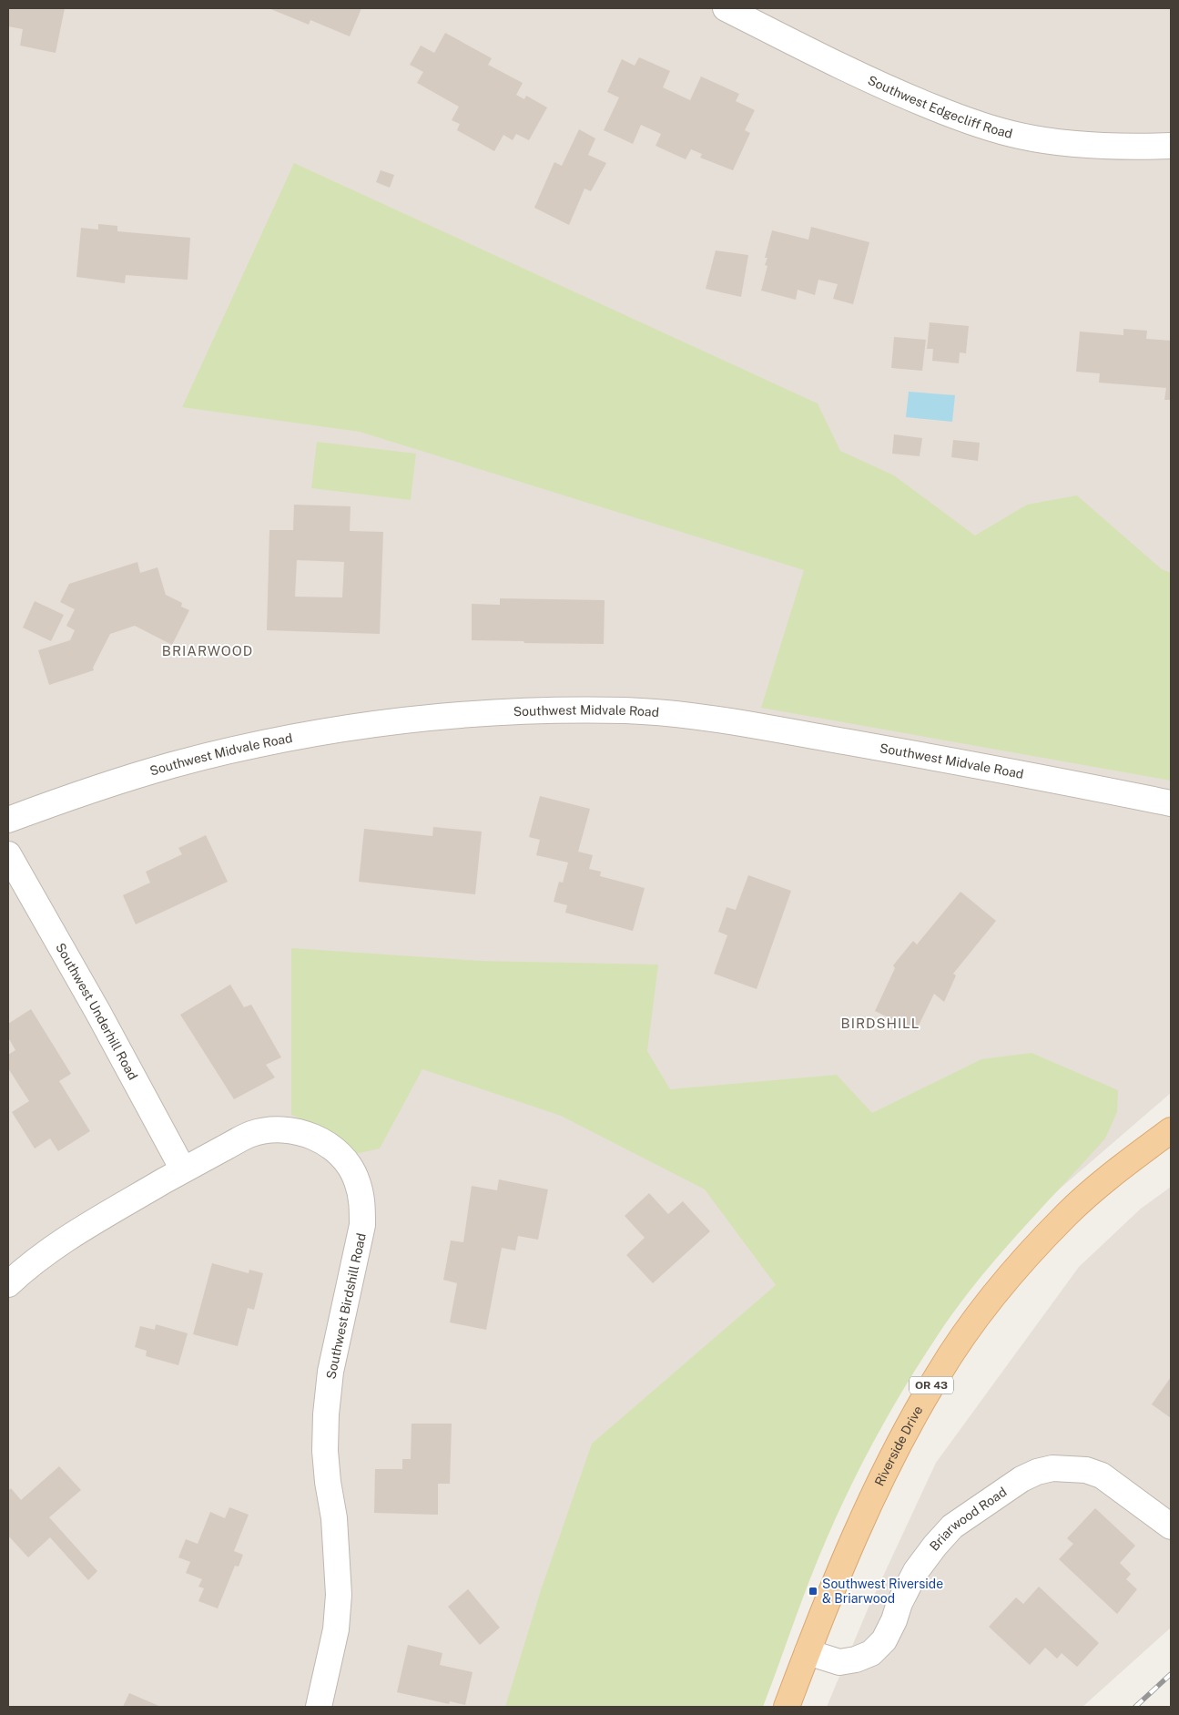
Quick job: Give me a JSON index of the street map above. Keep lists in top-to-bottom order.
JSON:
{
  "streets": {
    "main road": ["OR 43", "Riverside Drive"],
    "street": [
      "Southwest Edgecliff Road",
      "Southwest Midvale Road",
      "Southwest Underhill Road",
      "Southwest Birdshill Road",
      "Briarwood Road"
    ]
  },
  "crossings": [
    ["Southwest Underhill Road", "Southwest Birdshill Road"],
    ["Riverside Drive", "Briarwood Road"]
  ],
  "districts": ["BRIARWOOD", "BIRDSHILL"],
  "places": {
    "transit": ["Southwest Riverside & Briarwood"]
  }
}
